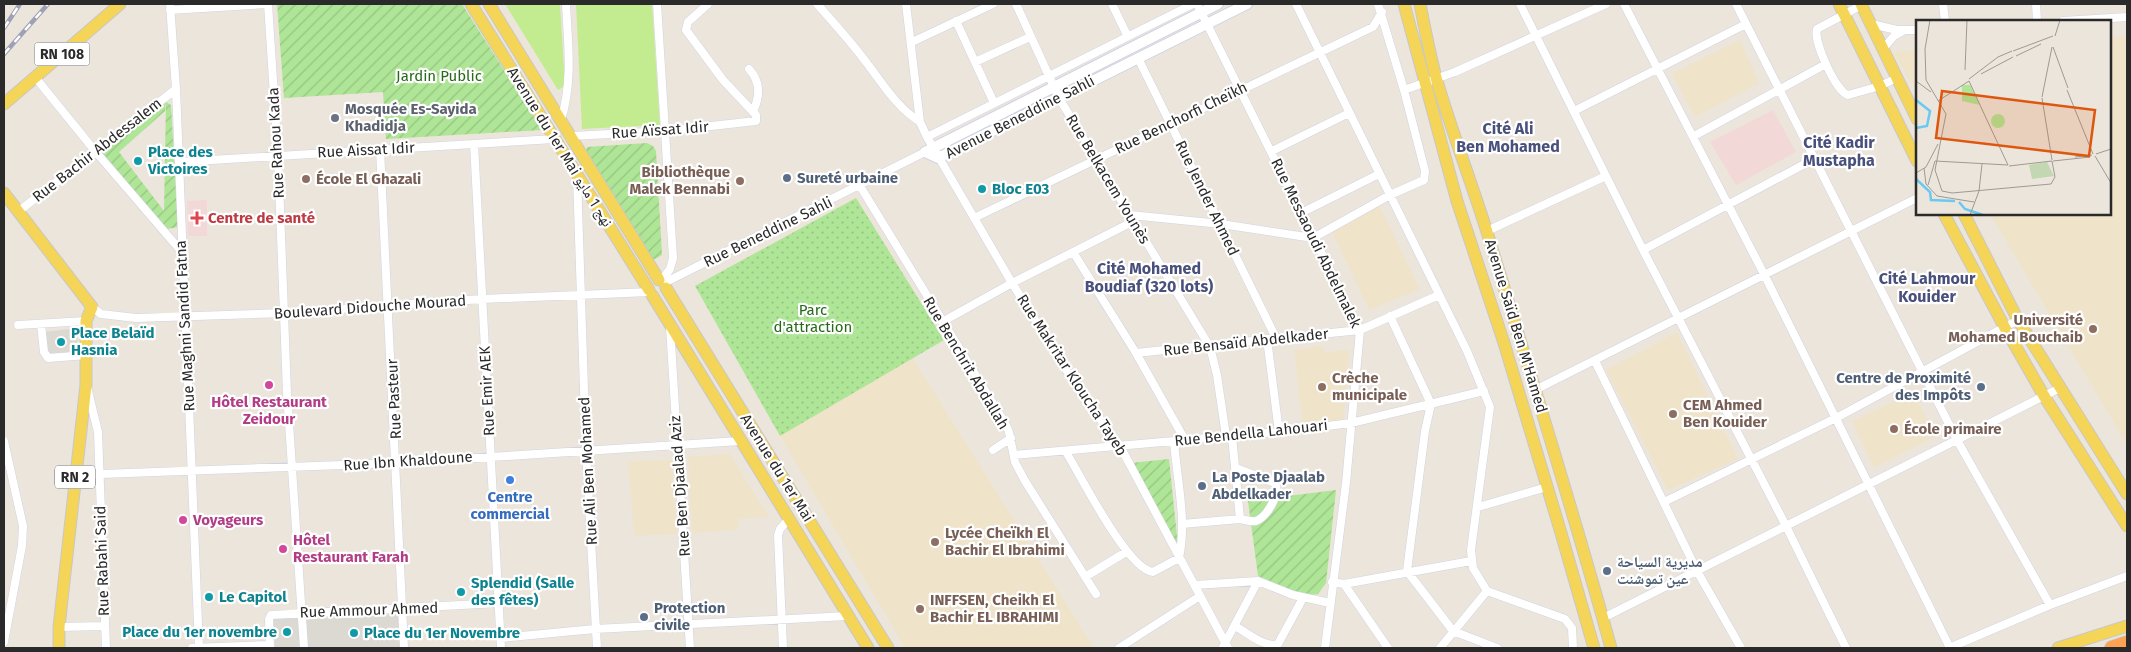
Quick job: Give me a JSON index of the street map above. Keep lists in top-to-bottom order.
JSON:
{
  "streets": {
    "main road": [
      "RN 108",
      "Avenue du 1er Mai نهج 1 مايو",
      "Avenue Saïd Ben M'Hamed",
      "Avenue du 1er Mai",
      "RN 2"
    ],
    "street": [
      "Avenue Beneddine Sahli",
      "Rue Benchorfi Cheïkh",
      "Rue Aïssat Idir",
      "Rue Rahou Kada",
      "Rue Bachir Abdessalem",
      "Rue Aissat Idir",
      "Rue Belkacem Younès",
      "Rue Jender Ahmed",
      "Rue Beneddine Sahli",
      "Rue Messaoudi Abdelmalek",
      "Boulevard Didouche Mourad",
      "Rue Maghni Sandid Fatna",
      "Rue Bensaïd Abdelkader",
      "Rue Benchrit Abdallah",
      "Rue Makritar Kloucha Tayeb",
      "Rue Emir AEK",
      "Rue Pasteur",
      "Rue Bendella Lahouari",
      "Rue Ibn Khaldoune",
      "Rue Ali Ben Mohamed",
      "Rue Ben Djaalad Aziz",
      "Rue Rabahi Said",
      "Rue Ammour Ahmed"
    ]
  },
  "crossings": [
    ["Avenue Beneddine Sahli", "Rue Belkacem Younès"],
    ["Avenue Beneddine Sahli", "Rue Jender Ahmed"],
    ["Avenue Beneddine Sahli", "Rue Beneddine Sahli"],
    ["Avenue Beneddine Sahli", "Rue Messaoudi Abdelmalek"],
    ["Avenue Beneddine Sahli", "Rue Makritar Kloucha Tayeb"],
    ["Rue Benchorfi Cheïkh", "Rue Belkacem Younès"],
    ["Rue Benchorfi Cheïkh", "Rue Jender Ahmed"],
    ["Rue Benchorfi Cheïkh", "Rue Messaoudi Abdelmalek"],
    ["Rue Benchorfi Cheïkh", "Rue Makritar Kloucha Tayeb"],
    ["Rue Aïssat Idir", "Avenue du 1er Mai نهج 1 مايو"],
    ["Rue Rahou Kada", "Rue Aissat Idir"],
    ["Rue Rahou Kada", "Boulevard Didouche Mourad"],
    ["Rue Rahou Kada", "Rue Ibn Khaldoune"],
    ["Rue Rahou Kada", "Rue Ammour Ahmed"],
    ["Avenue du 1er Mai نهج 1 مايو", "Rue Aissat Idir"],
    ["Avenue du 1er Mai نهج 1 مايو", "Rue Beneddine Sahli"],
    ["Avenue du 1er Mai نهج 1 مايو", "Boulevard Didouche Mourad"],
    ["Avenue du 1er Mai نهج 1 مايو", "Avenue du 1er Mai"],
    ["Rue Bachir Abdessalem", "Rue Maghni Sandid Fatna"],
    ["Rue Aissat Idir", "Rue Maghni Sandid Fatna"],
    ["Rue Aissat Idir", "Rue Emir AEK"],
    ["Rue Aissat Idir", "Rue Pasteur"],
    ["Rue Belkacem Younès", "Rue Bensaïd Abdelkader"],
    ["Rue Belkacem Younès", "Rue Bendella Lahouari"],
    ["Rue Jender Ahmed", "Rue Bensaïd Abdelkader"],
    ["Rue Beneddine Sahli", "Rue Benchrit Abdallah"],
    ["Rue Beneddine Sahli", "Avenue du 1er Mai"],
    ["Rue Messaoudi Abdelmalek", "Rue Bensaïd Abdelkader"],
    ["Rue Messaoudi Abdelmalek", "Rue Bendella Lahouari"],
    ["Boulevard Didouche Mourad", "Rue Maghni Sandid Fatna"],
    ["Boulevard Didouche Mourad", "Rue Emir AEK"],
    ["Boulevard Didouche Mourad", "Rue Pasteur"],
    ["Boulevard Didouche Mourad", "Avenue du 1er Mai"],
    ["Boulevard Didouche Mourad", "Rue Ali Ben Mohamed"],
    ["Boulevard Didouche Mourad", "RN 2"],
    ["Rue Maghni Sandid Fatna", "Rue Ibn Khaldoune"],
    ["Rue Maghni Sandid Fatna", "Rue Ammour Ahmed"],
    ["Rue Benchrit Abdallah", "Rue Bendella Lahouari"],
    ["Rue Makritar Kloucha Tayeb", "Rue Bendella Lahouari"],
    ["Rue Emir AEK", "Rue Ibn Khaldoune"],
    ["Rue Emir AEK", "Rue Ammour Ahmed"],
    ["Rue Pasteur", "Rue Ibn Khaldoune"],
    ["Rue Pasteur", "Rue Ammour Ahmed"],
    ["Rue Ibn Khaldoune", "Avenue du 1er Mai"],
    ["Rue Ibn Khaldoune", "Rue Ali Ben Mohamed"],
    ["Rue Ibn Khaldoune", "RN 2"],
    ["Rue Ibn Khaldoune", "Rue Ben Djaalad Aziz"],
    ["Rue Ibn Khaldoune", "Rue Rabahi Said"],
    ["Avenue du 1er Mai", "Rue Ben Djaalad Aziz"],
    ["RN 2", "Rue Rabahi Said"]
  ],
  "districts": [
    "Cité Ali Ben Mohamed",
    "Cité Kadir Mustapha",
    "Cité Mohamed Boudiaf (320 lots)",
    "Cité Lahmour Kouider"
  ],
  "parks": ["Jardin Public", "Parc d'attraction"],
  "places": {
    "other": [
      "Mosquée Es-Sayida Khadidja",
      "Place des Victoires",
      "Sureté urbaine",
      "École El Ghazali",
      "Bibliothèque Malek Bennabi",
      "Bloc E03",
      "Université Mohamed Bouchaib",
      "Place Belaïd Hasnia",
      "Hôtel Restaurant Zeidour",
      "Crèche municipale",
      "Centre de Proximité des Impôts",
      "CEM Ahmed Ben Kouider",
      "École primaire",
      "Centre commercial",
      "La Poste Djaalab Abdelkader",
      "Voyageurs",
      "Lycée Cheïkh El Bachir El Ibrahimi",
      "Hôtel Restaurant Farah",
      "مديرية السياحة عين تموشنت",
      "Splendid (Salle des fêtes)",
      "Le Capitol",
      "INFFSEN, Cheikh El Bachir EL IBRAHIMI",
      "Protection civile",
      "Place du 1er novembre",
      "Place du 1er Novembre"
    ],
    "health": ["Centre de santé"]
  }
}
